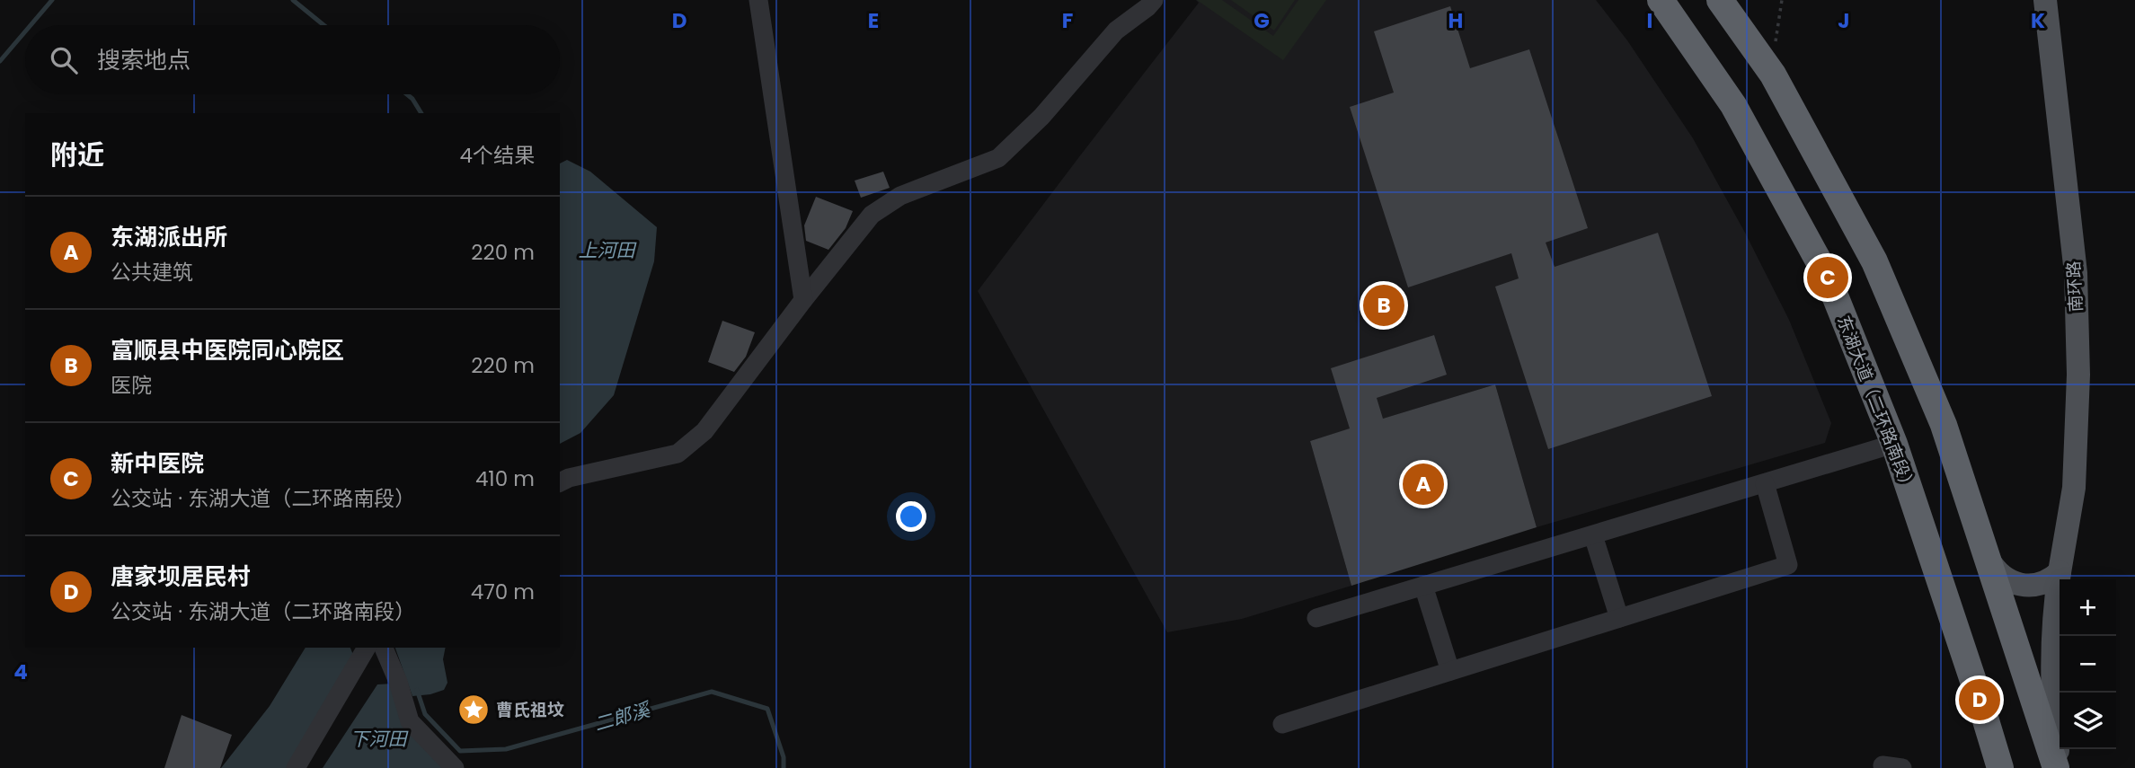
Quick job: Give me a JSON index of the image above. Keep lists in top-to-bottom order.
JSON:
{
  "streets": {
    "highway": ["东湖大道（二环路南段）"],
    "main road": ["南环路"]
  },
  "water": ["上河田", "二郎溪", "下河田"],
  "places": {
    "place": ["曹氏祖坟"]
  },
  "page": {
    "search": "搜索地点",
    "heading": ["附近", "4个结果"],
    "list": [
      {
        "mark": "A",
        "name": "东湖派出所",
        "note": "公共建筑",
        "value": "220 m"
      },
      {
        "mark": "B",
        "name": "富顺县中医院同心院区",
        "note": "医院",
        "value": "220 m"
      },
      {
        "mark": "C",
        "name": "新中医院",
        "note": "公交站 · 东湖大道（二环路南段）",
        "value": "410 m"
      },
      {
        "mark": "D",
        "name": "唐家坝居民村",
        "note": "公交站 · 东湖大道（二环路南段）",
        "value": "470 m"
      }
    ],
    "pins": [
      "C",
      "B",
      "A",
      "D"
    ],
    "map_buttons": ["+", "−"]
  },
  "grid": {
    "columns": [
      "D",
      "E",
      "F",
      "G",
      "H",
      "I",
      "J",
      "K"
    ],
    "rows": ["4"]
  }
}
